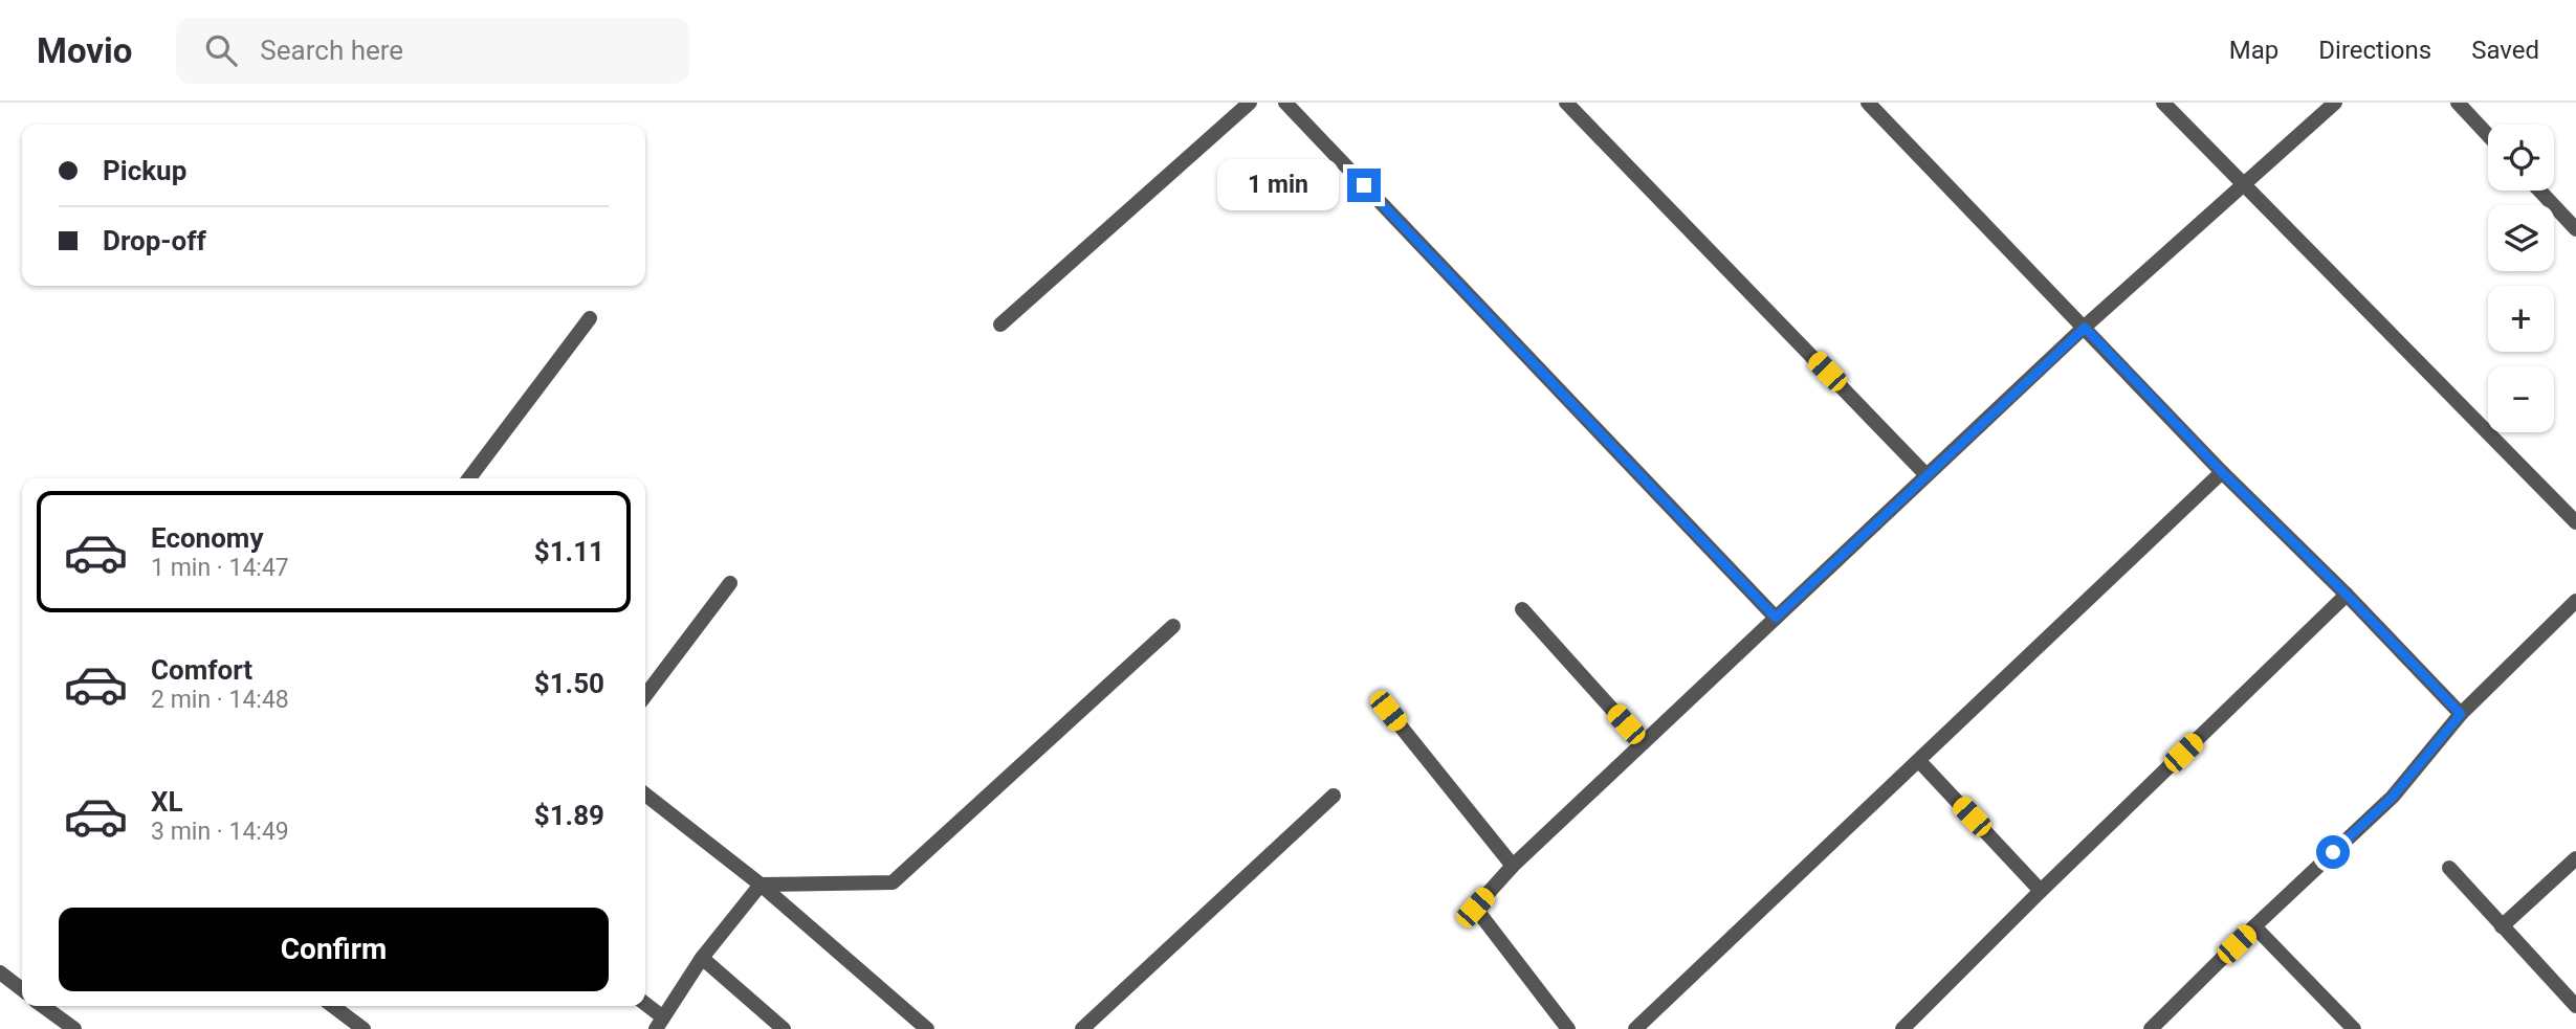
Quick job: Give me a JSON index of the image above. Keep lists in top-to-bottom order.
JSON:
{
  "page": {
    "header": "Movio",
    "search": "Search here",
    "nav": ["Map", "Directions", "Saved"],
    "map_buttons": ["+", "−"],
    "banner": ["Pickup", "Drop-off"],
    "bubble": "1 min",
    "list": [
      {
        "name": "Economy",
        "note": "1 min · 14:47",
        "value": "$1.11"
      },
      {
        "name": "Comfort",
        "note": "2 min · 14:48",
        "value": "$1.50"
      },
      {
        "name": "XL",
        "note": "3 min · 14:49",
        "value": "$1.89"
      }
    ],
    "buttons": "Confirm"
  }
}
